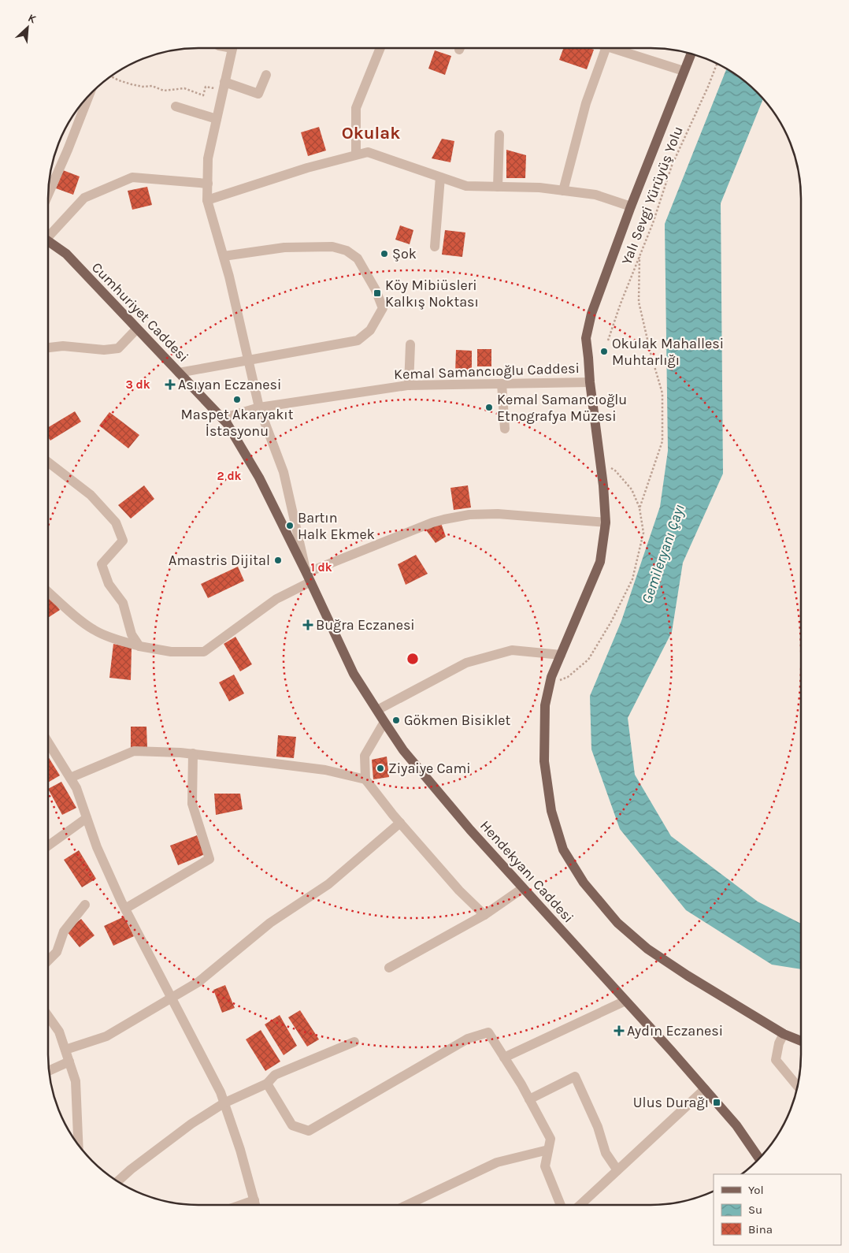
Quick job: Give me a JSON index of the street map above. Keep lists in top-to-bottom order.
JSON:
{
  "streets": {
    "main road": ["Cumhuriyet Caddesi", "Hendekyanı Caddesi"],
    "street": ["Kemal Samancıoğlu Caddesi"],
    "path": ["Yalı Sevgi Yürüyüş Yolu"]
  },
  "crossings": [
    ["Cumhuriyet Caddesi", "Kemal Samancıoğlu Caddesi"],
    ["Cumhuriyet Caddesi", "Hendekyanı Caddesi"]
  ],
  "districts": ["Okulak"],
  "water": ["Gemileryanı Çayı"],
  "places": {
    "other": [
      "Şok",
      "Okulak Mahallesi Muhtarlığı",
      "Maspet Akaryakıt İstasyonu",
      "Kemal Samancıoğlu Etnografya Müzesi",
      "Bartın Halk Ekmek",
      "Amastris Dijital",
      "Gökmen Bisiklet",
      "Ziyaiye Cami"
    ],
    "transit": ["Köy Mibiüsleri Kalkış Noktası", "Ulus Durağı"],
    "health": ["Asıyan Eczanesi", "Buğra Eczanesi", "Aydın Eczanesi"]
  },
  "legend": ["Yol", "Su", "Bina"],
  "north": "top right",
  "rings": ["3 dk", "2 dk", "1 dk"]
}
